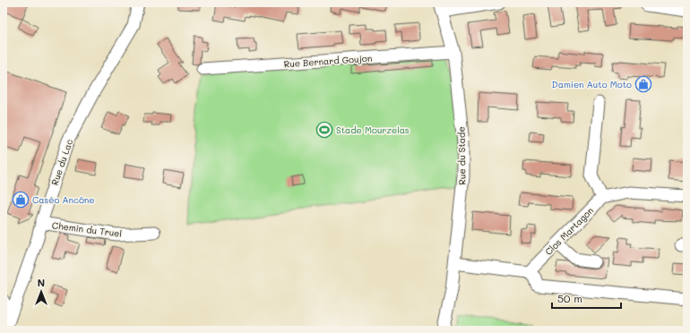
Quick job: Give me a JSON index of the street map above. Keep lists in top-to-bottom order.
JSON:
{
  "streets": {
    "street": [
      "Rue Bernard Goujon",
      "Rue du Stade",
      "Rue du Lac",
      "Chemin du Truel",
      "Clos Martagon"
    ]
  },
  "crossings": [
    ["Rue Bernard Goujon", "Rue du Stade"],
    ["Rue du Lac", "Chemin du Truel"]
  ],
  "places": {
    "shop": ["Damien Auto Moto", "Caséo Ancône"],
    "sports": ["Stade Mourzelas"]
  },
  "scale_bar": "50 m",
  "north": "top"
}
